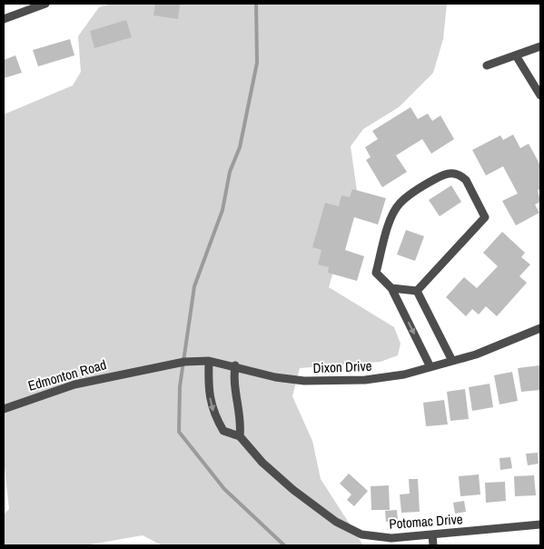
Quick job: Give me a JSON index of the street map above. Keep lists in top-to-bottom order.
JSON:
{
  "streets": {
    "street": ["Dixon Drive", "Edmonton Road", "Potomac Drive"]
  },
  "crossings": [
    ["Dixon Drive", "Edmonton Road"],
    ["Dixon Drive", "Potomac Drive"]
  ]
}
